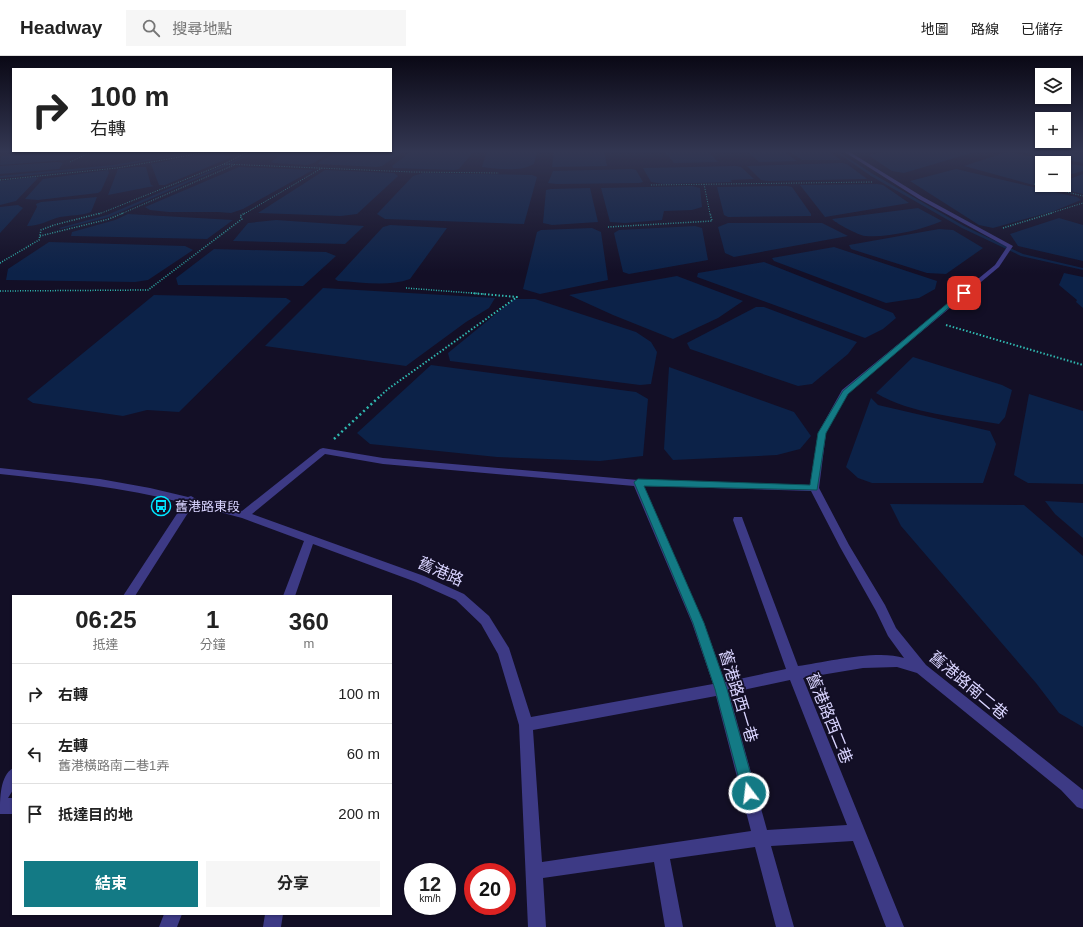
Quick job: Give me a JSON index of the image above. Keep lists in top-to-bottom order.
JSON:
{
  "streets": {
    "street": [
      "舊港路",
      "舊港路南二巷",
      "舊港路西一巷",
      "舊港路西二巷"
    ]
  },
  "places": {
    "bus stop": ["舊港路東段"]
  },
  "page": {
    "header": "Headway",
    "search": "搜尋地點",
    "nav": ["地圖", "路線", "已儲存"],
    "map_buttons": ["+", "−"],
    "turn": ["100 m", "右轉"],
    "eta": [
      "06:25",
      "抵達",
      "1",
      "分鐘",
      "360",
      "m"
    ],
    "list": [
      {
        "name": "右轉",
        "value": "100 m"
      },
      {
        "name": "左轉",
        "note": "舊港橫路南二巷1弄",
        "value": "60 m"
      },
      {
        "name": "抵達目的地",
        "value": "200 m"
      }
    ],
    "buttons": ["結束", "分享"],
    "speed": "12 km/h",
    "limit": "20"
  }
}
